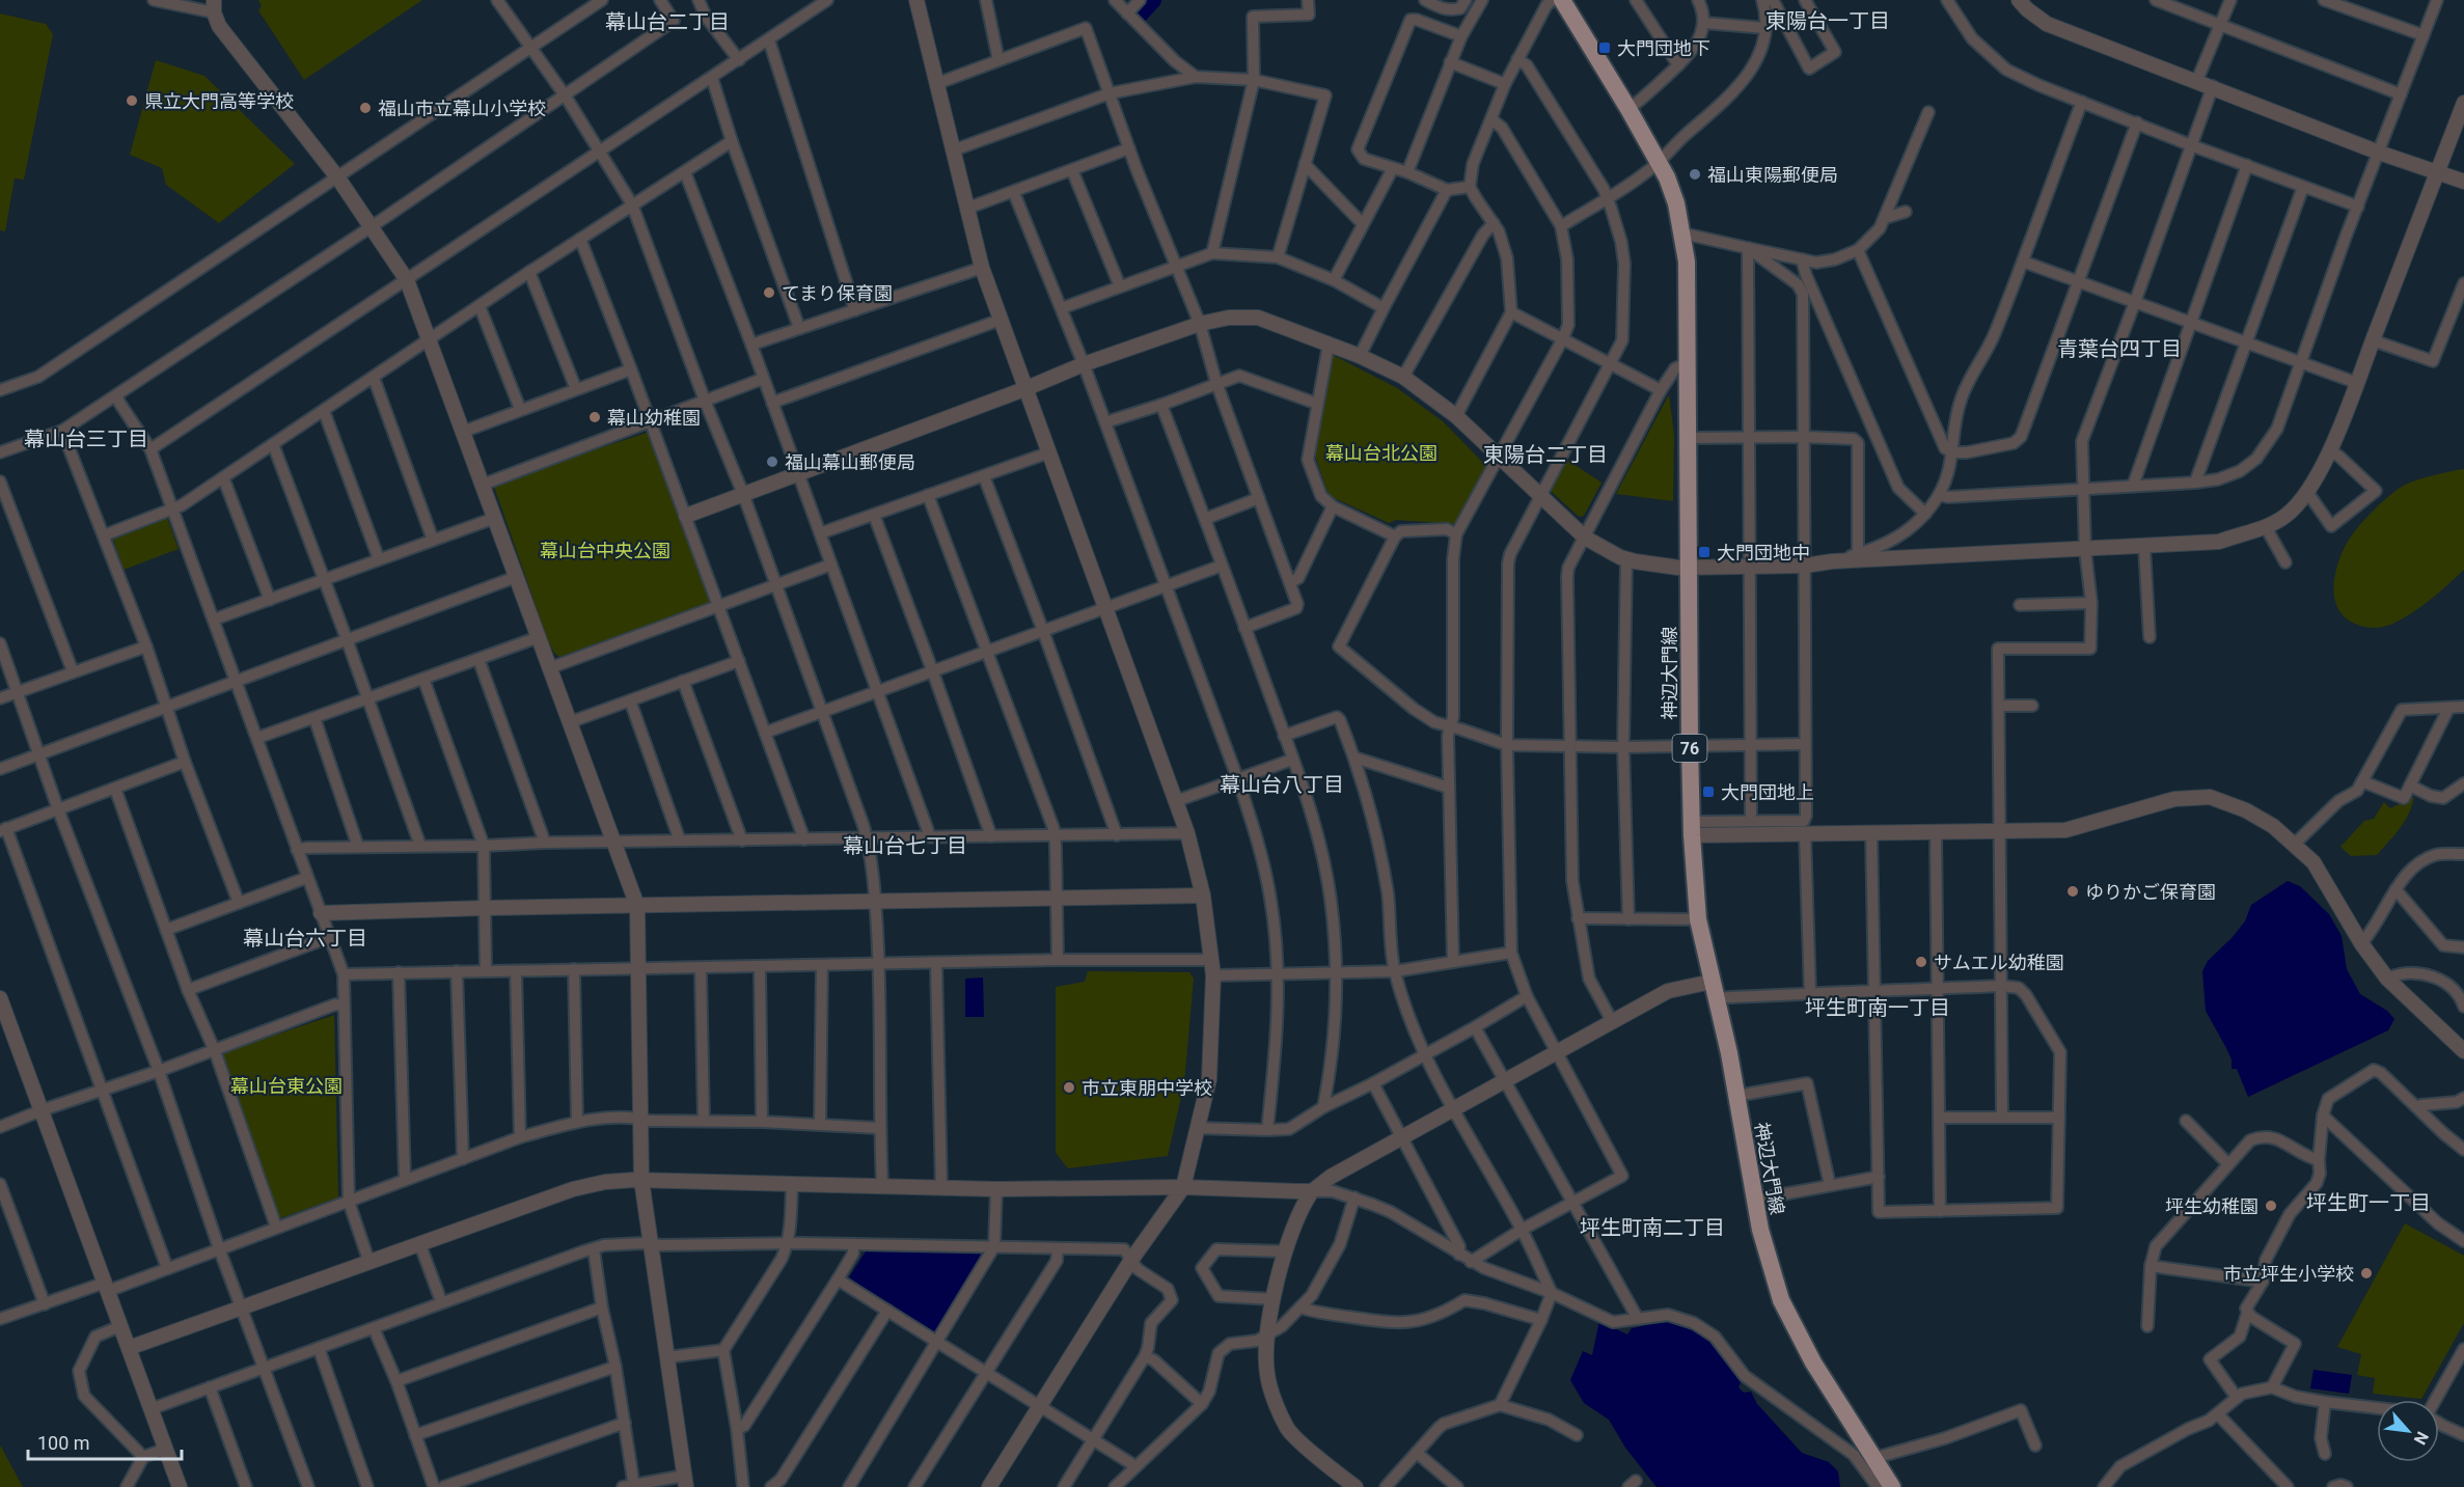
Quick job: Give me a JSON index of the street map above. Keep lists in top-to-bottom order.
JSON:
{
  "streets": {
    "main road": ["神辺大門線", "76"]
  },
  "districts": [
    "東陽台一丁目",
    "幕山台二丁目",
    "青葉台四丁目",
    "幕山台三丁目",
    "東陽台二丁目",
    "幕山台八丁目",
    "幕山台七丁目",
    "幕山台六丁目",
    "坪生町南一丁目",
    "坪生町一丁目",
    "坪生町南二丁目"
  ],
  "parks": ["幕山台北公園", "幕山台中央公園", "幕山台東公園"],
  "places": {
    "transit": ["大門団地下", "大門団地中", "大門団地上"],
    "other": [
      "県立大門高等学校",
      "福山市立幕山小学校",
      "福山東陽郵便局",
      "てまり保育園",
      "幕山幼稚園",
      "福山幕山郵便局",
      "ゆりかご保育園",
      "サムエル幼稚園",
      "市立東朋中学校",
      "坪生幼稚園",
      "市立坪生小学校"
    ]
  },
  "scale_bar": "100 m",
  "north": "bottom right"
}
